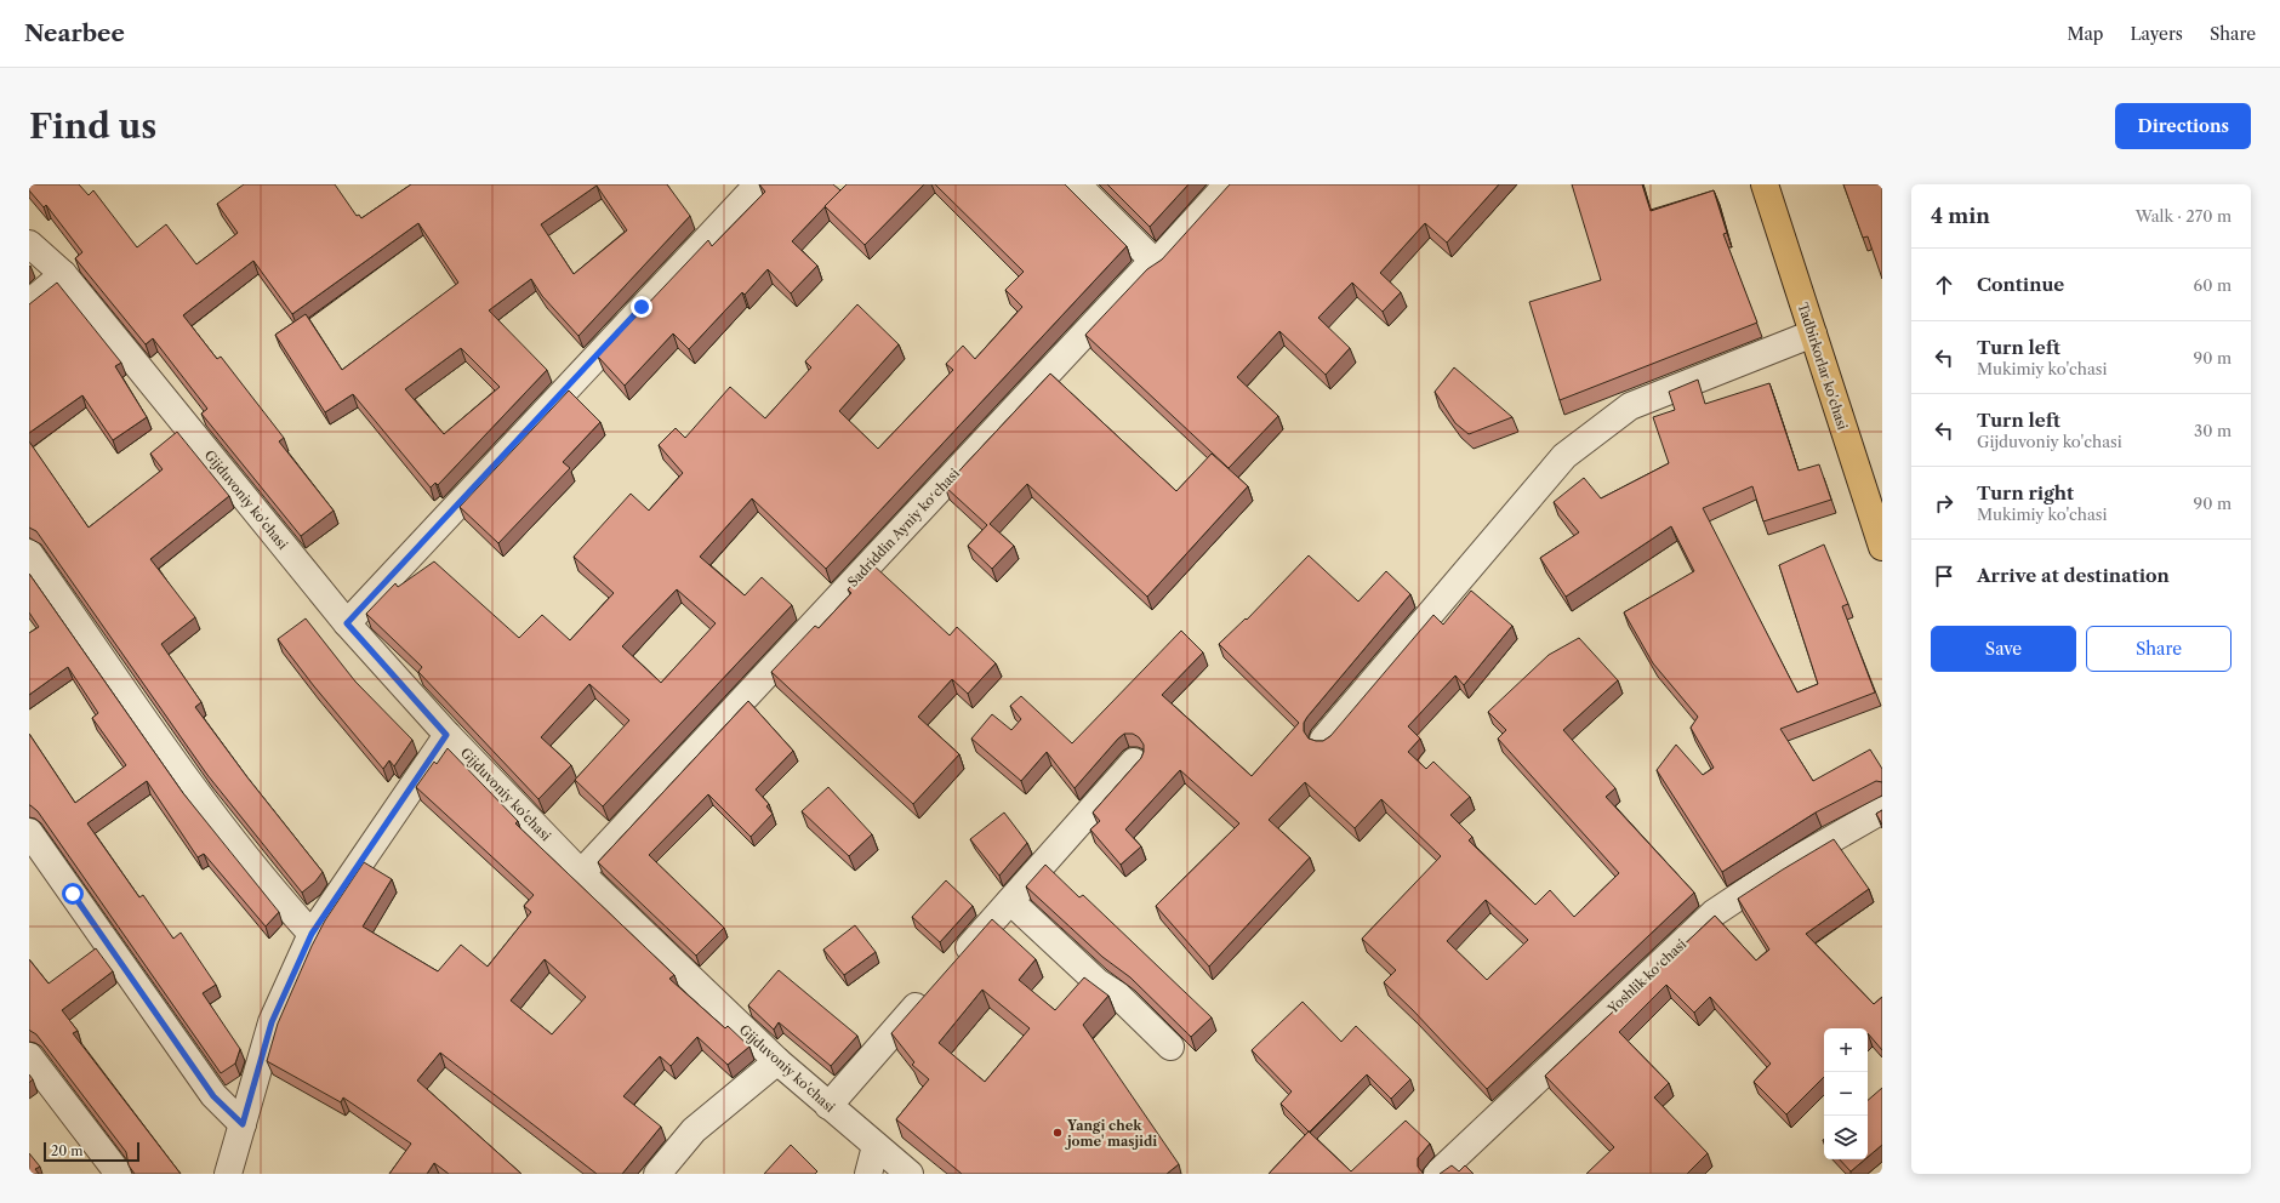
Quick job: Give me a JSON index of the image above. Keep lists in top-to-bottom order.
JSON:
{
  "streets": {
    "main road": ["Tadbirkorlar ko'chasi"],
    "street": ["Gijduvoniy ko'chasi", "Sadriddin Ayniy koʻchasi", "Yoshlik koʻchasi"]
  },
  "crossings": [
    ["Gijduvoniy ko'chasi", "Sadriddin Ayniy koʻchasi"]
  ],
  "places": ["Yangi chek jome' masjidi"],
  "scale_bar": "20 m",
  "page": {
    "header": "Nearbee",
    "nav": ["Map", "Layers", "Share"],
    "buttons": [
      "Directions",
      ["Save", "Share"]
    ],
    "title": "Find us",
    "heading": ["4 min", "Walk · 270 m"],
    "list": [
      ["Continue", "60 m"],
      ["Turn left", "Mukimiy ko'chasi", "90 m"],
      ["Turn left", "Gijduvoniy ko'chasi", "30 m"],
      ["Turn right", "Mukimiy ko'chasi", "90 m"],
      "Arrive at destination"
    ],
    "map_buttons": ["+", "−"],
    "scale": "20 m"
  }
}
